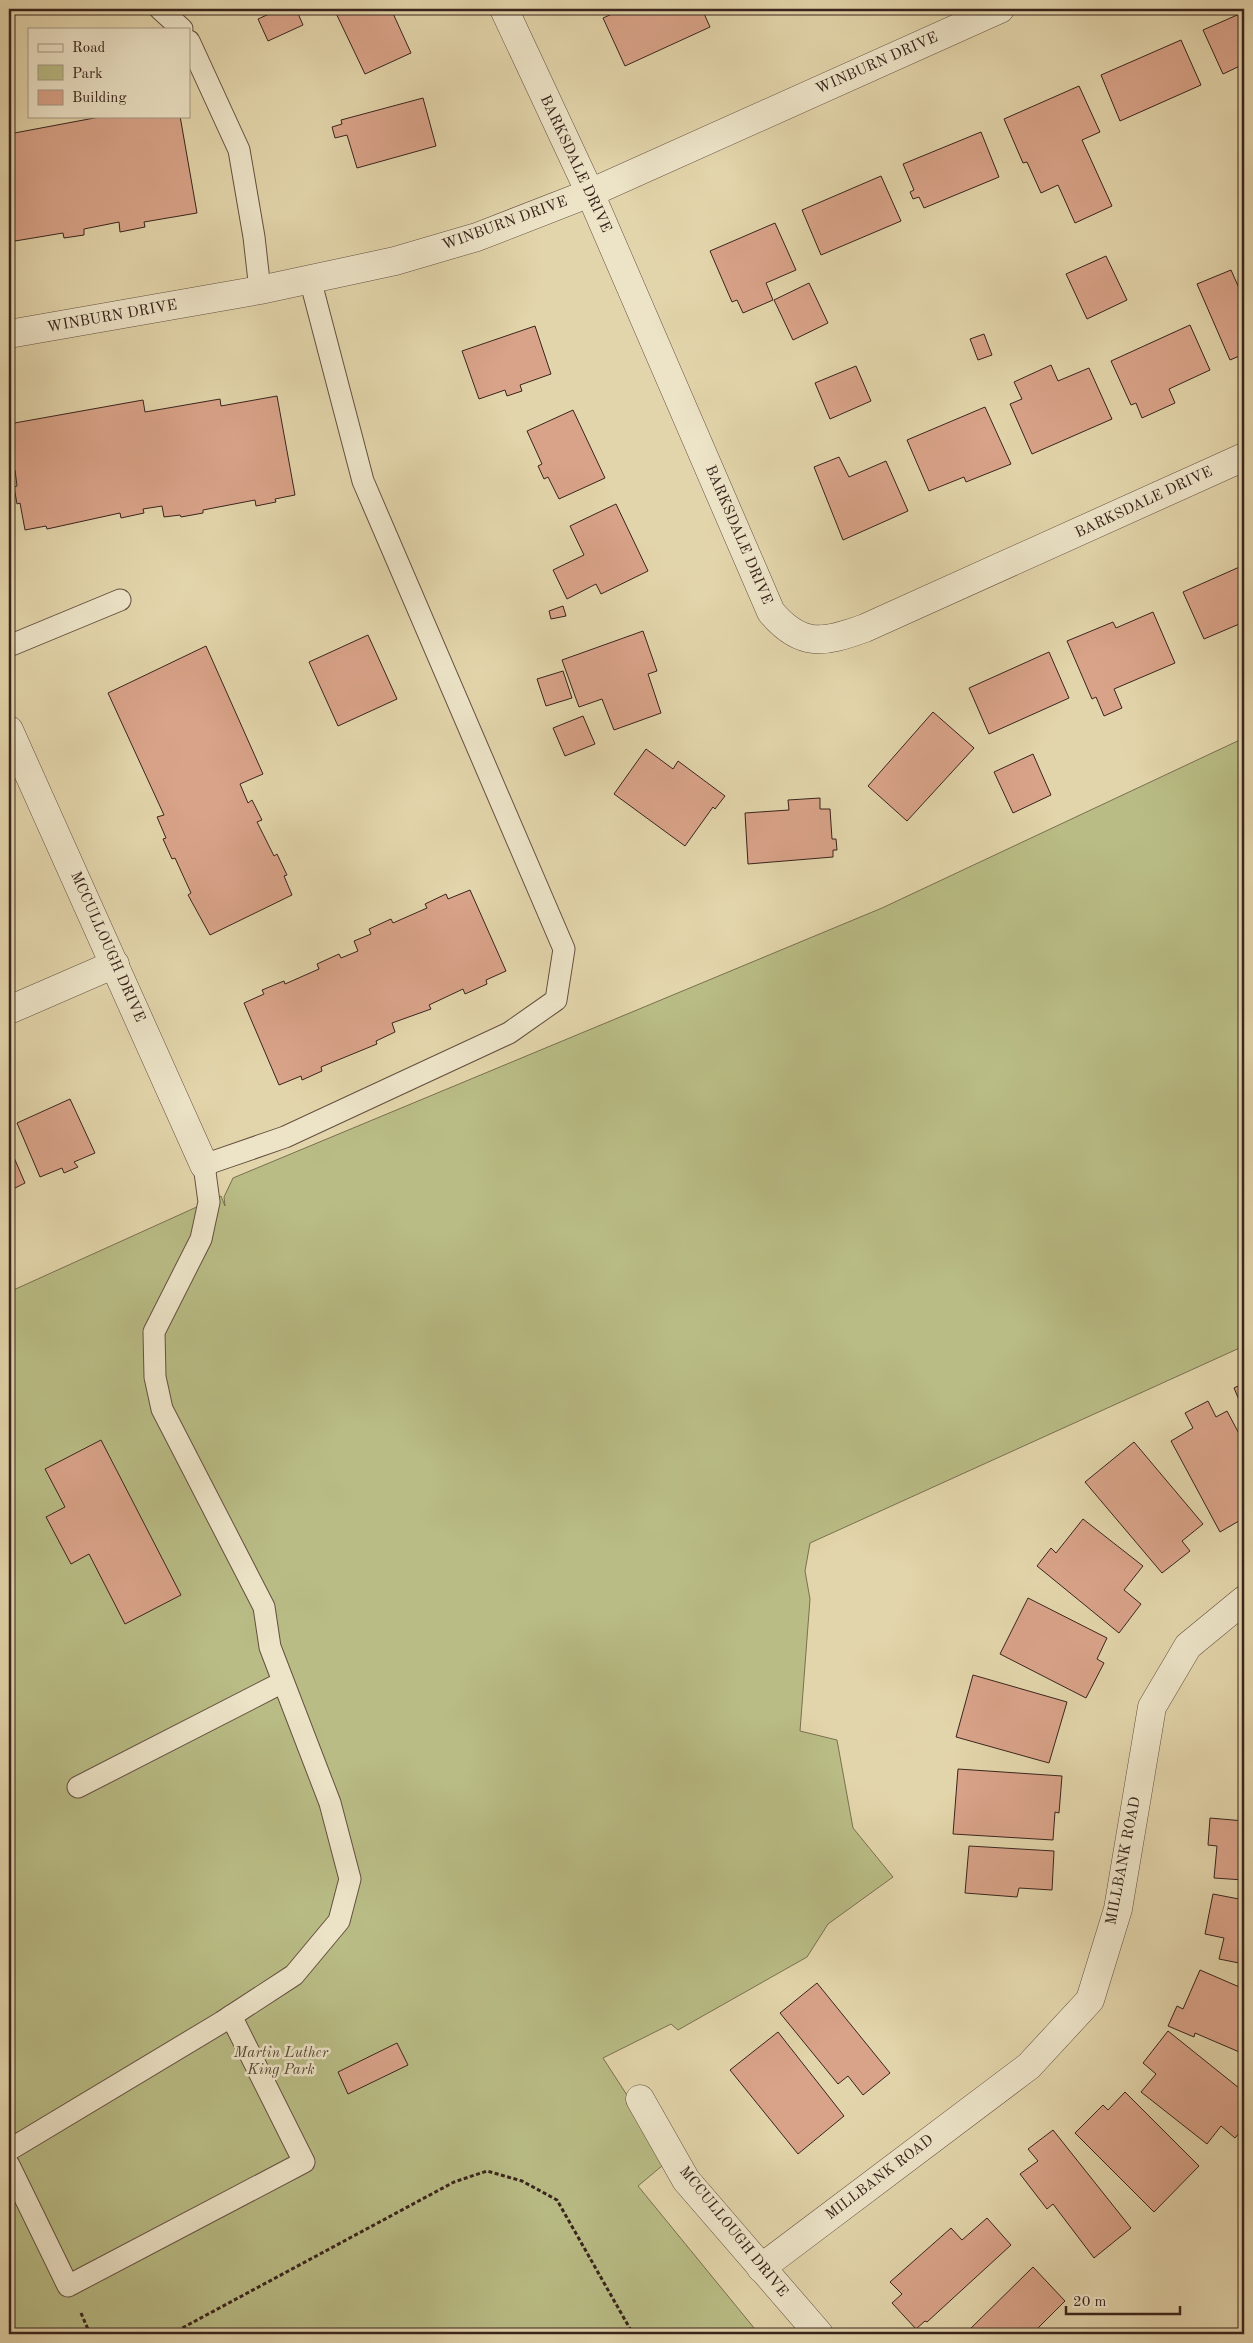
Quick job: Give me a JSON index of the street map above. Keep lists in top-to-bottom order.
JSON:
{
  "streets": {
    "street": [
      "WINBURN DRIVE",
      "BARKSDALE DRIVE",
      "MCCULLOUGH DRIVE",
      "MILLBANK ROAD"
    ]
  },
  "crossings": [
    ["WINBURN DRIVE", "BARKSDALE DRIVE"],
    ["MCCULLOUGH DRIVE", "MILLBANK ROAD"]
  ],
  "parks": ["Martin Luther King Park"],
  "legend": ["Road", "Park", "Building"],
  "scale_bar": "20 m"
}
